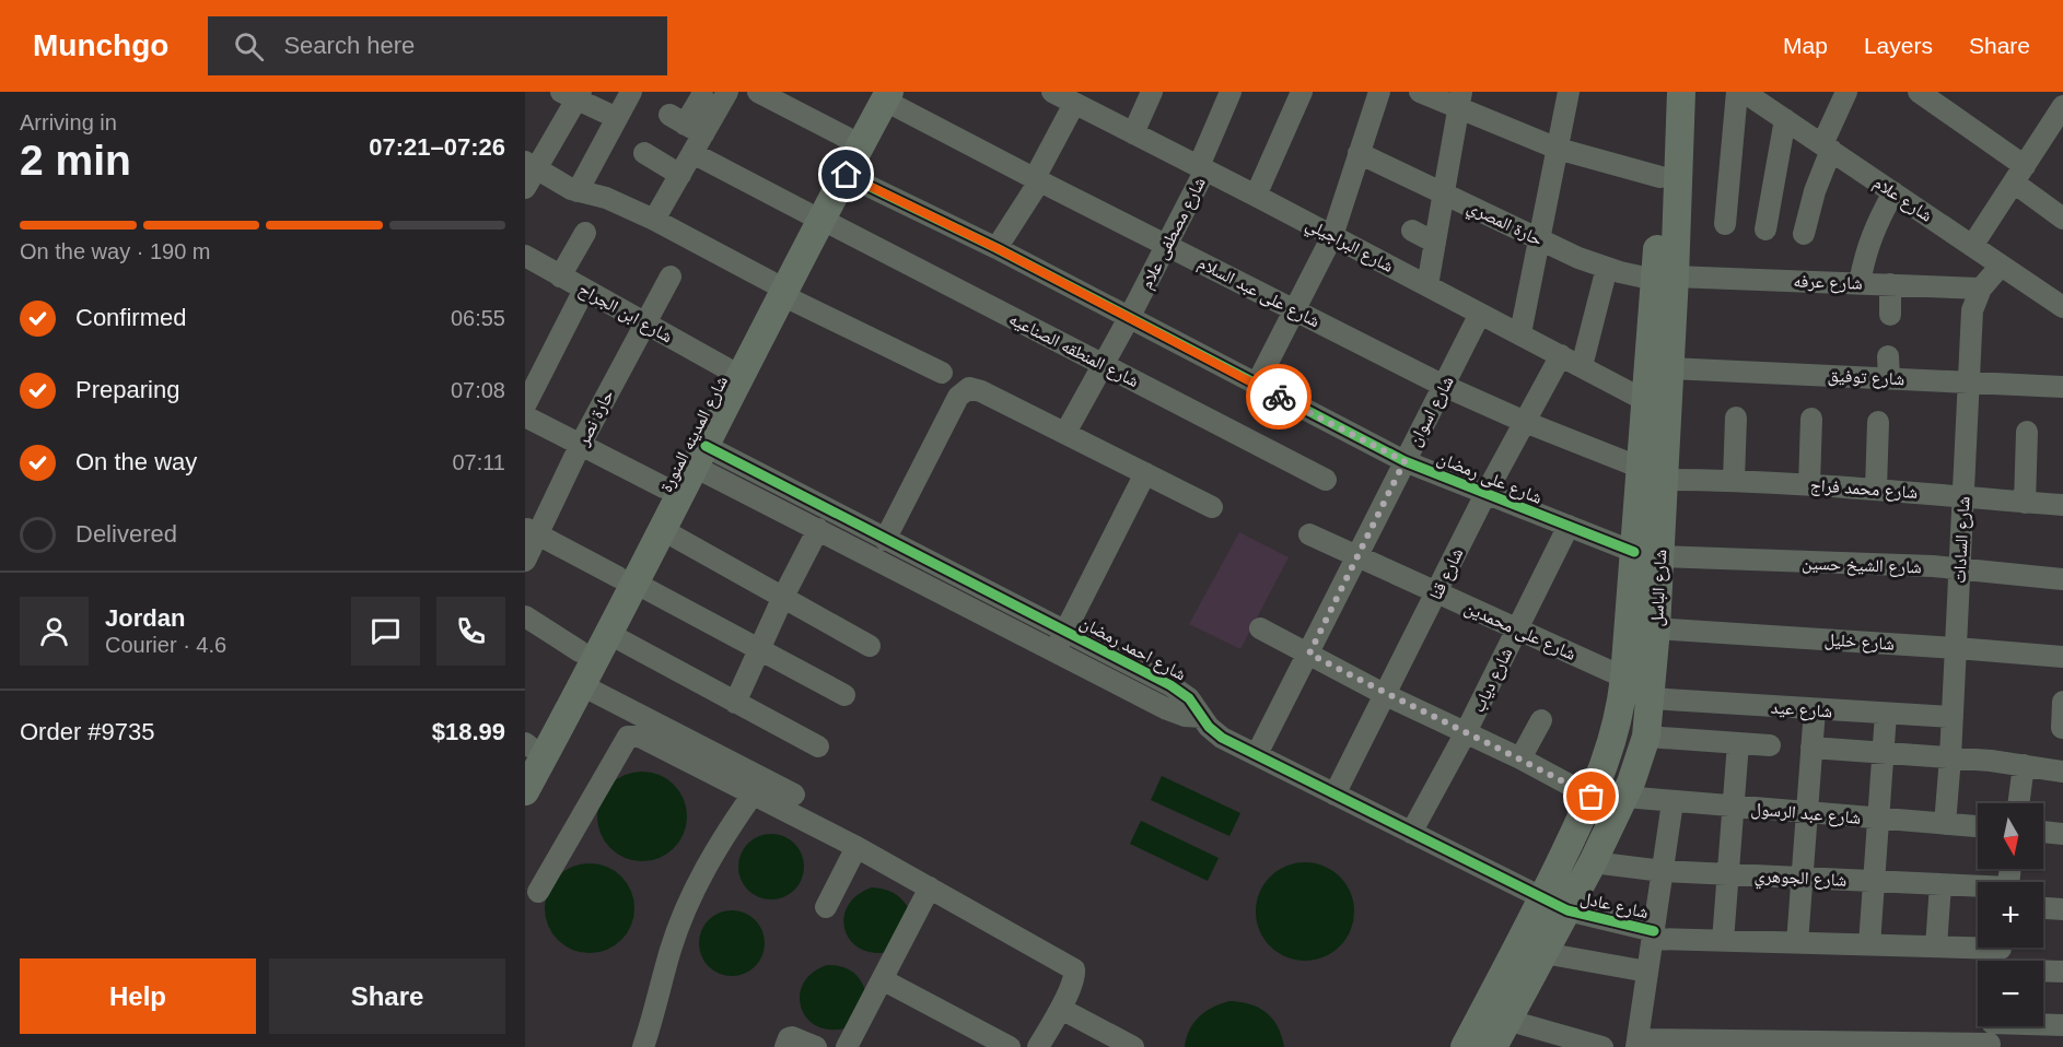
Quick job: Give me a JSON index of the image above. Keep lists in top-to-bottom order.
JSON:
{
  "streets": {
    "main road": ["شارع المدينه المنورة", "شارع الباسل"],
    "street": [
      "شارع علام",
      "حارة المصري",
      "شارع مصطفى علام",
      "شارع البراجيلي",
      "شارع عرفه",
      "شارع على عبد السلام",
      "شارع ابن الجراح",
      "شارع المنطقه الصناعيه",
      "شارع توفيق",
      "شارع اسوان",
      "حارة نصر",
      "شارع على رمضان",
      "شارع محمد فراج",
      "شارع السادات",
      "شارع الشيخ حسين",
      "شارع قنا",
      "شارع على محمدين",
      "شارع خليل",
      "شارع احمد رمضان",
      "شارع دياب",
      "شارع عيد",
      "شارع عبد الرسول",
      "شارع الجوهري",
      "شارع عادل"
    ]
  },
  "crossings": [
    ["شارع علام", "شارع السادات"],
    ["حارة المصري", "شارع عرفه"],
    ["حارة المصري", "شارع الباسل"],
    ["شارع مصطفى علام", "شارع البراجيلي"],
    ["شارع مصطفى علام", "شارع على عبد السلام"],
    ["شارع مصطفى علام", "شارع المنطقه الصناعيه"],
    ["شارع مصطفى علام", "شارع على رمضان"],
    ["شارع البراجيلي", "شارع اسوان"],
    ["شارع البراجيلي", "شارع قنا"],
    ["شارع البراجيلي", "شارع الباسل"],
    ["شارع عرفه", "شارع السادات"],
    ["شارع عرفه", "شارع الباسل"],
    ["شارع على عبد السلام", "شارع اسوان"],
    ["شارع على عبد السلام", "شارع المدينه المنورة"],
    ["شارع على عبد السلام", "شارع محمد فراج"],
    ["شارع على عبد السلام", "شارع قنا"],
    ["شارع على عبد السلام", "شارع الباسل"],
    ["شارع ابن الجراح", "حارة نصر"],
    ["شارع ابن الجراح", "شارع المدينه المنورة"],
    ["شارع المنطقه الصناعيه", "شارع المدينه المنورة"],
    ["شارع توفيق", "شارع السادات"],
    ["شارع توفيق", "شارع الباسل"],
    ["شارع اسوان", "شارع على رمضان"],
    ["شارع اسوان", "شارع على محمدين"],
    ["شارع اسوان", "شارع احمد رمضان"],
    ["شارع المدينه المنورة", "شارع على رمضان"],
    ["شارع المدينه المنورة", "شارع احمد رمضان"],
    ["شارع على رمضان", "شارع الشيخ حسين"],
    ["شارع على رمضان", "شارع قنا"],
    ["شارع على رمضان", "شارع الباسل"],
    ["شارع على رمضان", "شارع دياب"],
    ["شارع محمد فراج", "شارع السادات"],
    ["شارع محمد فراج", "شارع الباسل"],
    ["شارع السادات", "شارع الشيخ حسين"],
    ["شارع السادات", "شارع خليل"],
    ["شارع السادات", "شارع عيد"],
    ["شارع السادات", "شارع عبد الرسول"],
    ["شارع الشيخ حسين", "شارع الباسل"],
    ["شارع قنا", "شارع على محمدين"],
    ["شارع قنا", "شارع احمد رمضان"],
    ["شارع الباسل", "شارع على محمدين"],
    ["شارع الباسل", "شارع خليل"],
    ["شارع الباسل", "شارع احمد رمضان"],
    ["شارع الباسل", "شارع عيد"],
    ["شارع الباسل", "شارع عبد الرسول"],
    ["شارع الباسل", "شارع الجوهري"],
    ["شارع الباسل", "شارع عادل"],
    ["شارع على محمدين", "شارع دياب"],
    ["شارع احمد رمضان", "شارع دياب"],
    ["شارع احمد رمضان", "شارع عادل"]
  ],
  "north": "bottom",
  "page": {
    "header": "Munchgo",
    "search": "Search here",
    "nav": ["Map", "Layers", "Share"],
    "heading": ["2 min", "Arriving in", "07:21–07:26"],
    "panel": [
      "Jordan",
      "Courier · 4.6",
      "Order #9735",
      "$18.99"
    ],
    "bar": "On the way · 190 m",
    "list": [
      ["Confirmed", "06:55"],
      ["Preparing", "07:08"],
      ["On the way", "07:11"],
      "Delivered"
    ],
    "map_buttons": ["+", "−"],
    "buttons": ["Help", "Share"]
  }
}
